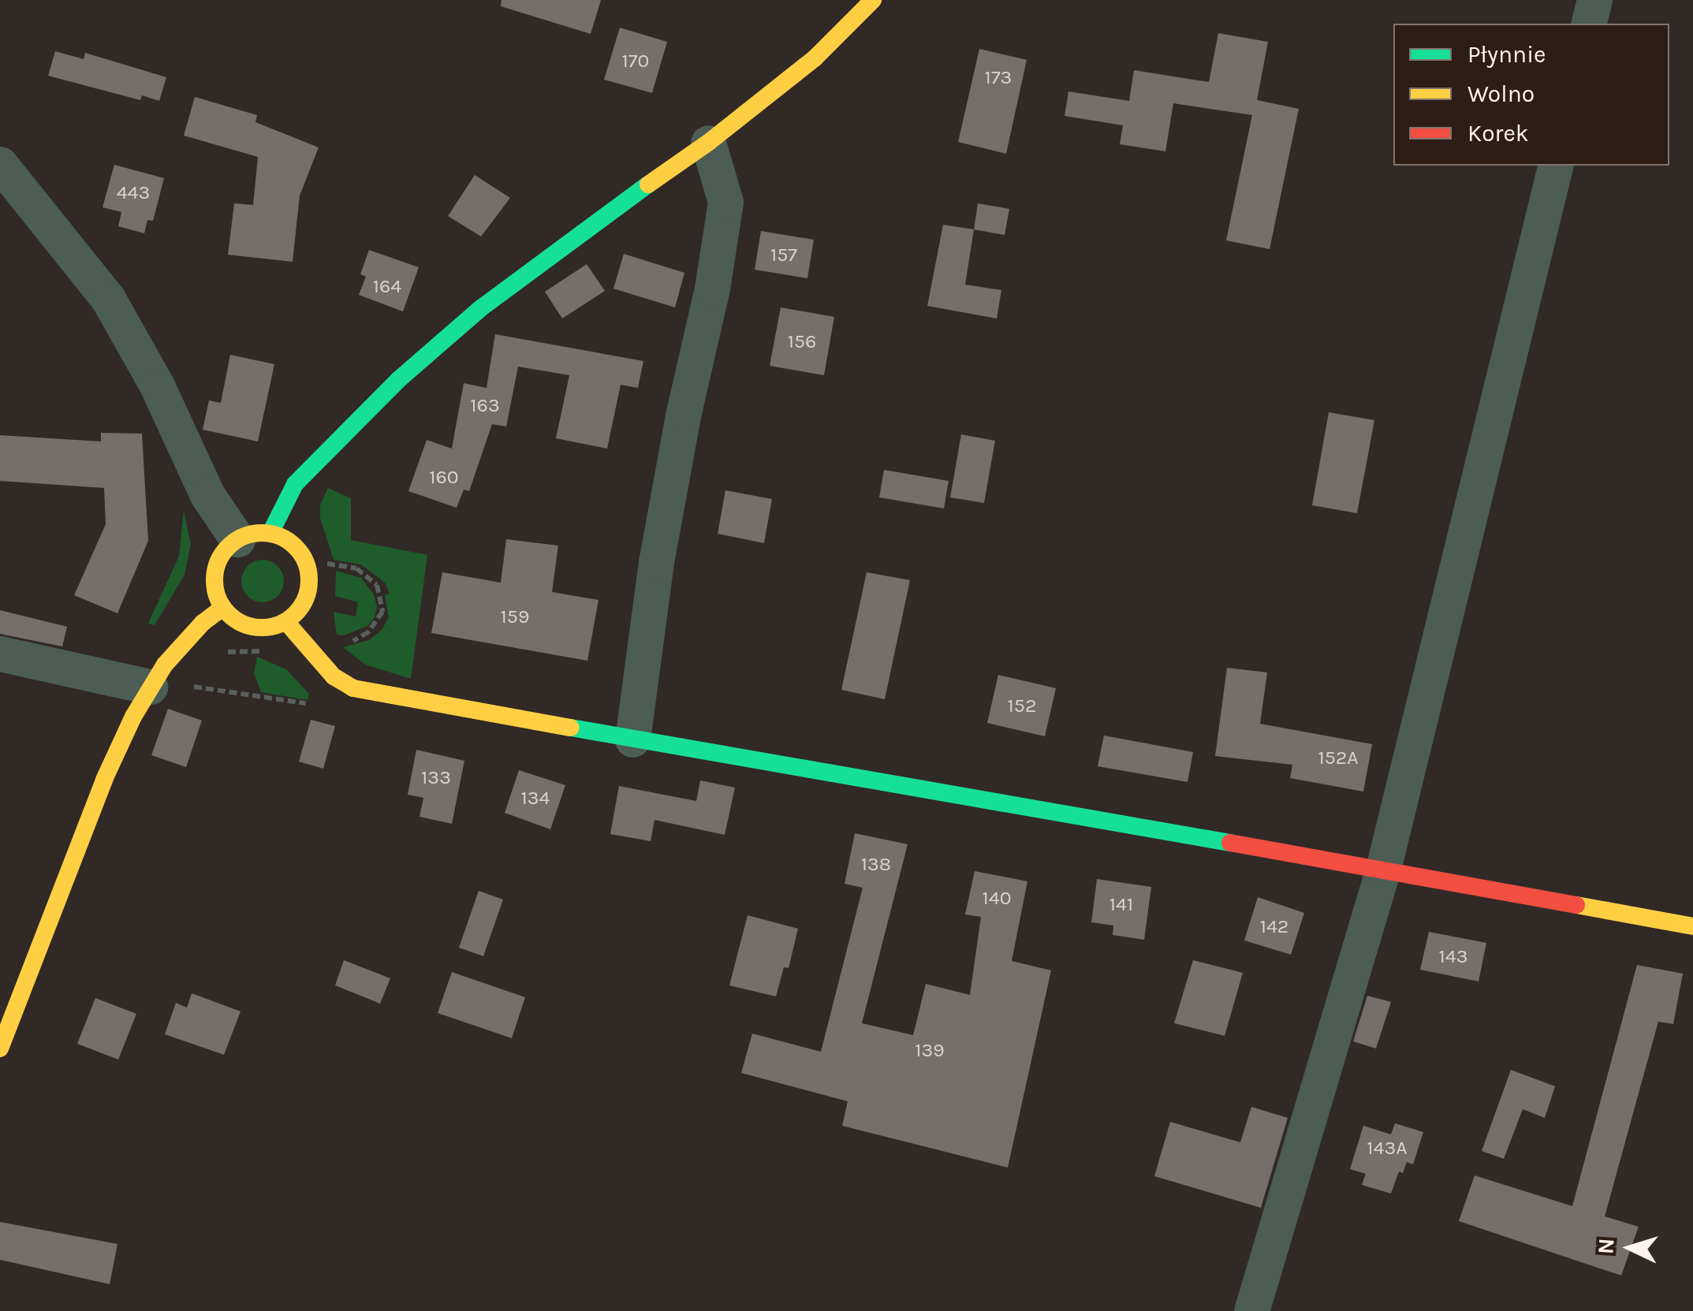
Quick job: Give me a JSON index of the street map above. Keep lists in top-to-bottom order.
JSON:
{
  "house_numbers": [
    "170",
    "173",
    "443",
    "157",
    "164",
    "156",
    "163",
    "160",
    "159",
    "152",
    "152A",
    "133",
    "134",
    "138",
    "140",
    "141",
    "142",
    "143",
    "139",
    "143A"
  ],
  "legend": ["Płynnie", "Wolno", "Korek"],
  "north": "left"
}
